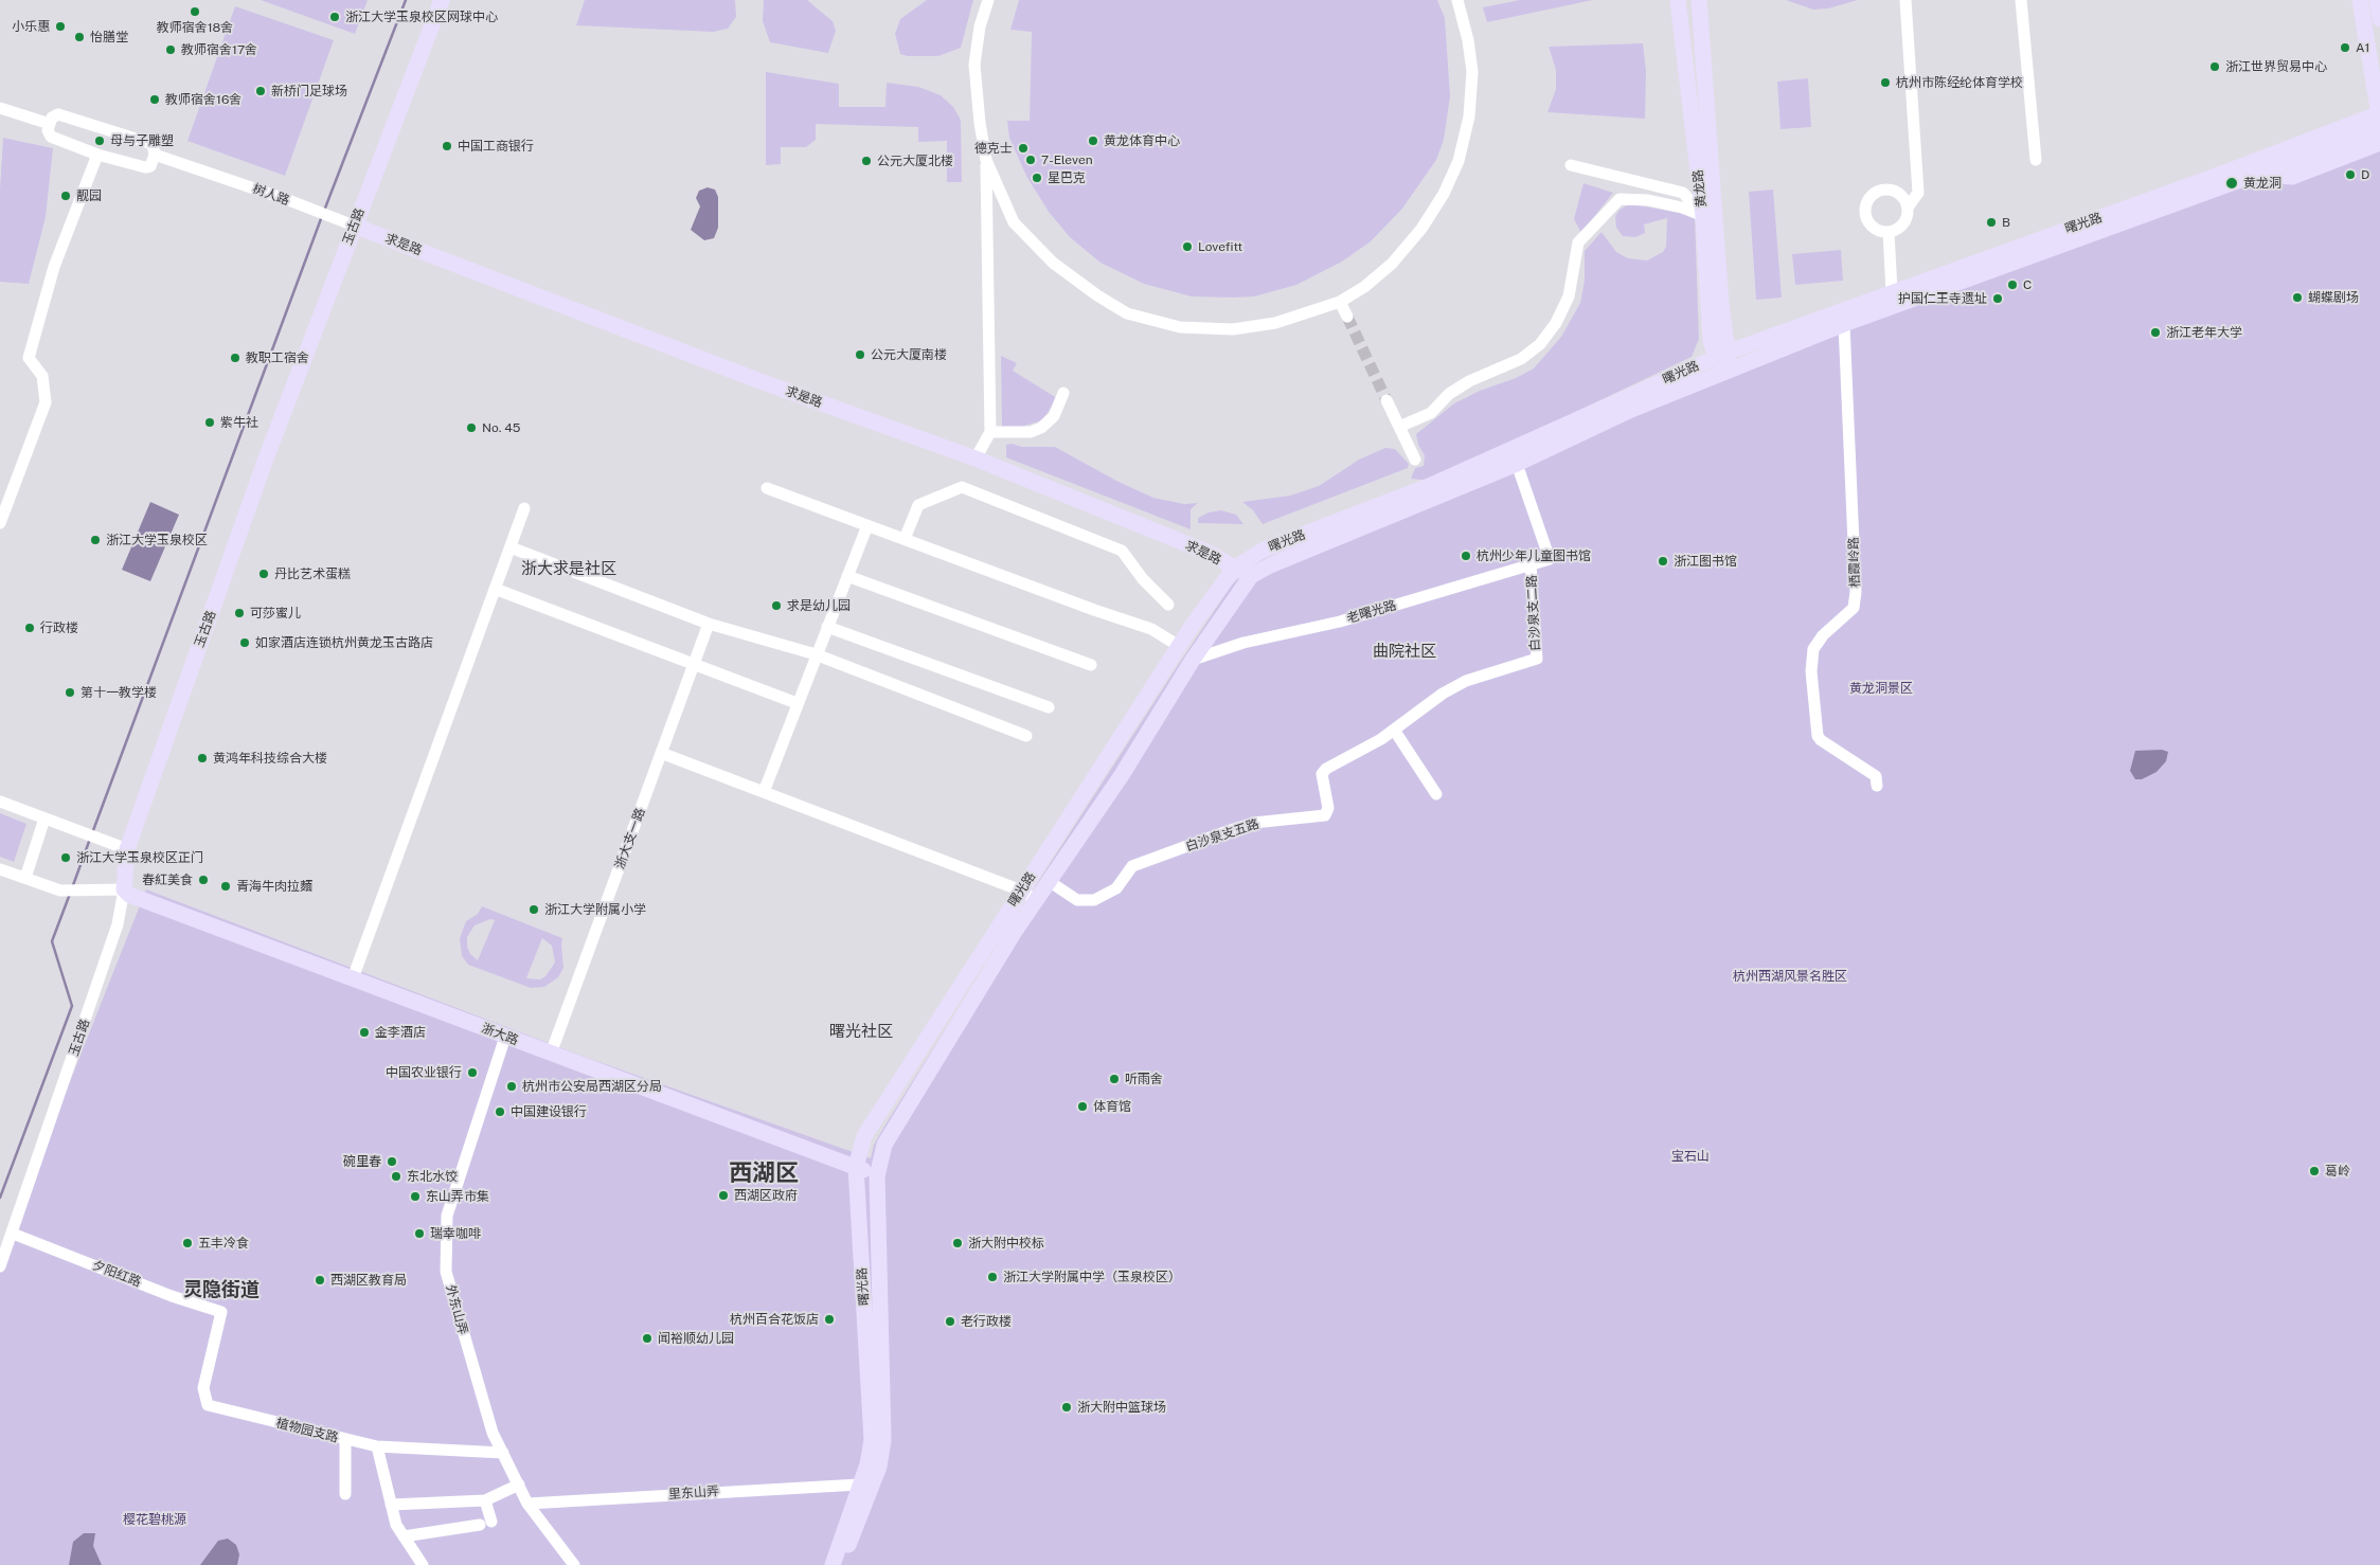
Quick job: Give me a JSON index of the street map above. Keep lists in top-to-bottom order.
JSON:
{
  "streets": {
    "main road": [
      "黄龙路",
      "曙光路",
      "玉古路",
      "求是路",
      "浙大路"
    ],
    "street": [
      "树人路",
      "栖霞岭路",
      "老曙光路",
      "白沙泉支二路",
      "白沙泉支五路",
      "浙大支一路",
      "夕阳红路",
      "外东山弄",
      "植物园支路",
      "里东山弄"
    ]
  },
  "crossings": [
    ["黄龙路", "曙光路"],
    ["树人路", "玉古路"],
    ["树人路", "求是路"],
    ["曙光路", "求是路"],
    ["曙光路", "栖霞岭路"],
    ["曙光路", "老曙光路"],
    ["曙光路", "白沙泉支五路"],
    ["曙光路", "浙大路"],
    ["曙光路", "里东山弄"],
    ["玉古路", "求是路"],
    ["玉古路", "浙大路"],
    ["玉古路", "夕阳红路"],
    ["老曙光路", "白沙泉支二路"],
    ["白沙泉支二路", "白沙泉支五路"],
    ["浙大支一路", "浙大路"],
    ["浙大路", "外东山弄"],
    ["夕阳红路", "植物园支路"],
    ["外东山弄", "植物园支路"],
    ["外东山弄", "里东山弄"]
  ],
  "districts": [
    "浙大求是社区",
    "曲院社区",
    "曙光社区",
    "西湖区",
    "灵隐街道"
  ],
  "parks": [
    "黄龙洞景区",
    "杭州西湖风景名胜区",
    "宝石山",
    "樱花碧桃源"
  ],
  "places": [
    "教师宿舍18舍",
    "浙江大学玉泉校区网球中心",
    "小乐惠",
    "怡膳堂",
    "A1",
    "教师宿舍17舍",
    "浙江世界贸易中心",
    "杭州市陈经纶体育学校",
    "新桥门足球场",
    "教师宿舍16舍",
    "母与子雕塑",
    "黄龙体育中心",
    "中国工商银行",
    "德克士",
    "7-Eleven",
    "公元大厦北楼",
    "D",
    "星巴克",
    "黄龙洞",
    "靓园",
    "B",
    "Lovefitt",
    "C",
    "蝴蝶剧场",
    "护国仁王寺遗址",
    "浙江老年大学",
    "公元大厦南楼",
    "教职工宿舍",
    "紫牛社",
    "No. 45",
    "浙江大学玉泉校区",
    "杭州少年儿童图书馆",
    "浙江图书馆",
    "丹比艺术蛋糕",
    "求是幼儿园",
    "可莎蜜儿",
    "行政楼",
    "如家酒店连锁杭州黄龙玉古路店",
    "第十一教学楼",
    "黄鸿年科技综合大楼",
    "浙江大学玉泉校区正门",
    "春紅美食",
    "青海牛肉拉麵",
    "浙江大学附属小学",
    "金李酒店",
    "中国农业银行",
    "听雨舍",
    "杭州市公安局西湖区分局",
    "体育馆",
    "中国建设银行",
    "碗里春",
    "葛岭",
    "东北水饺",
    "西湖区政府",
    "东山弄市集",
    "瑞幸咖啡",
    "五丰冷食",
    "浙大附中校标",
    "浙江大学附属中学（玉泉校区）",
    "西湖区教育局",
    "杭州百合花饭店",
    "老行政楼",
    "闻裕顺幼儿园",
    "浙大附中篮球场"
  ]
}
